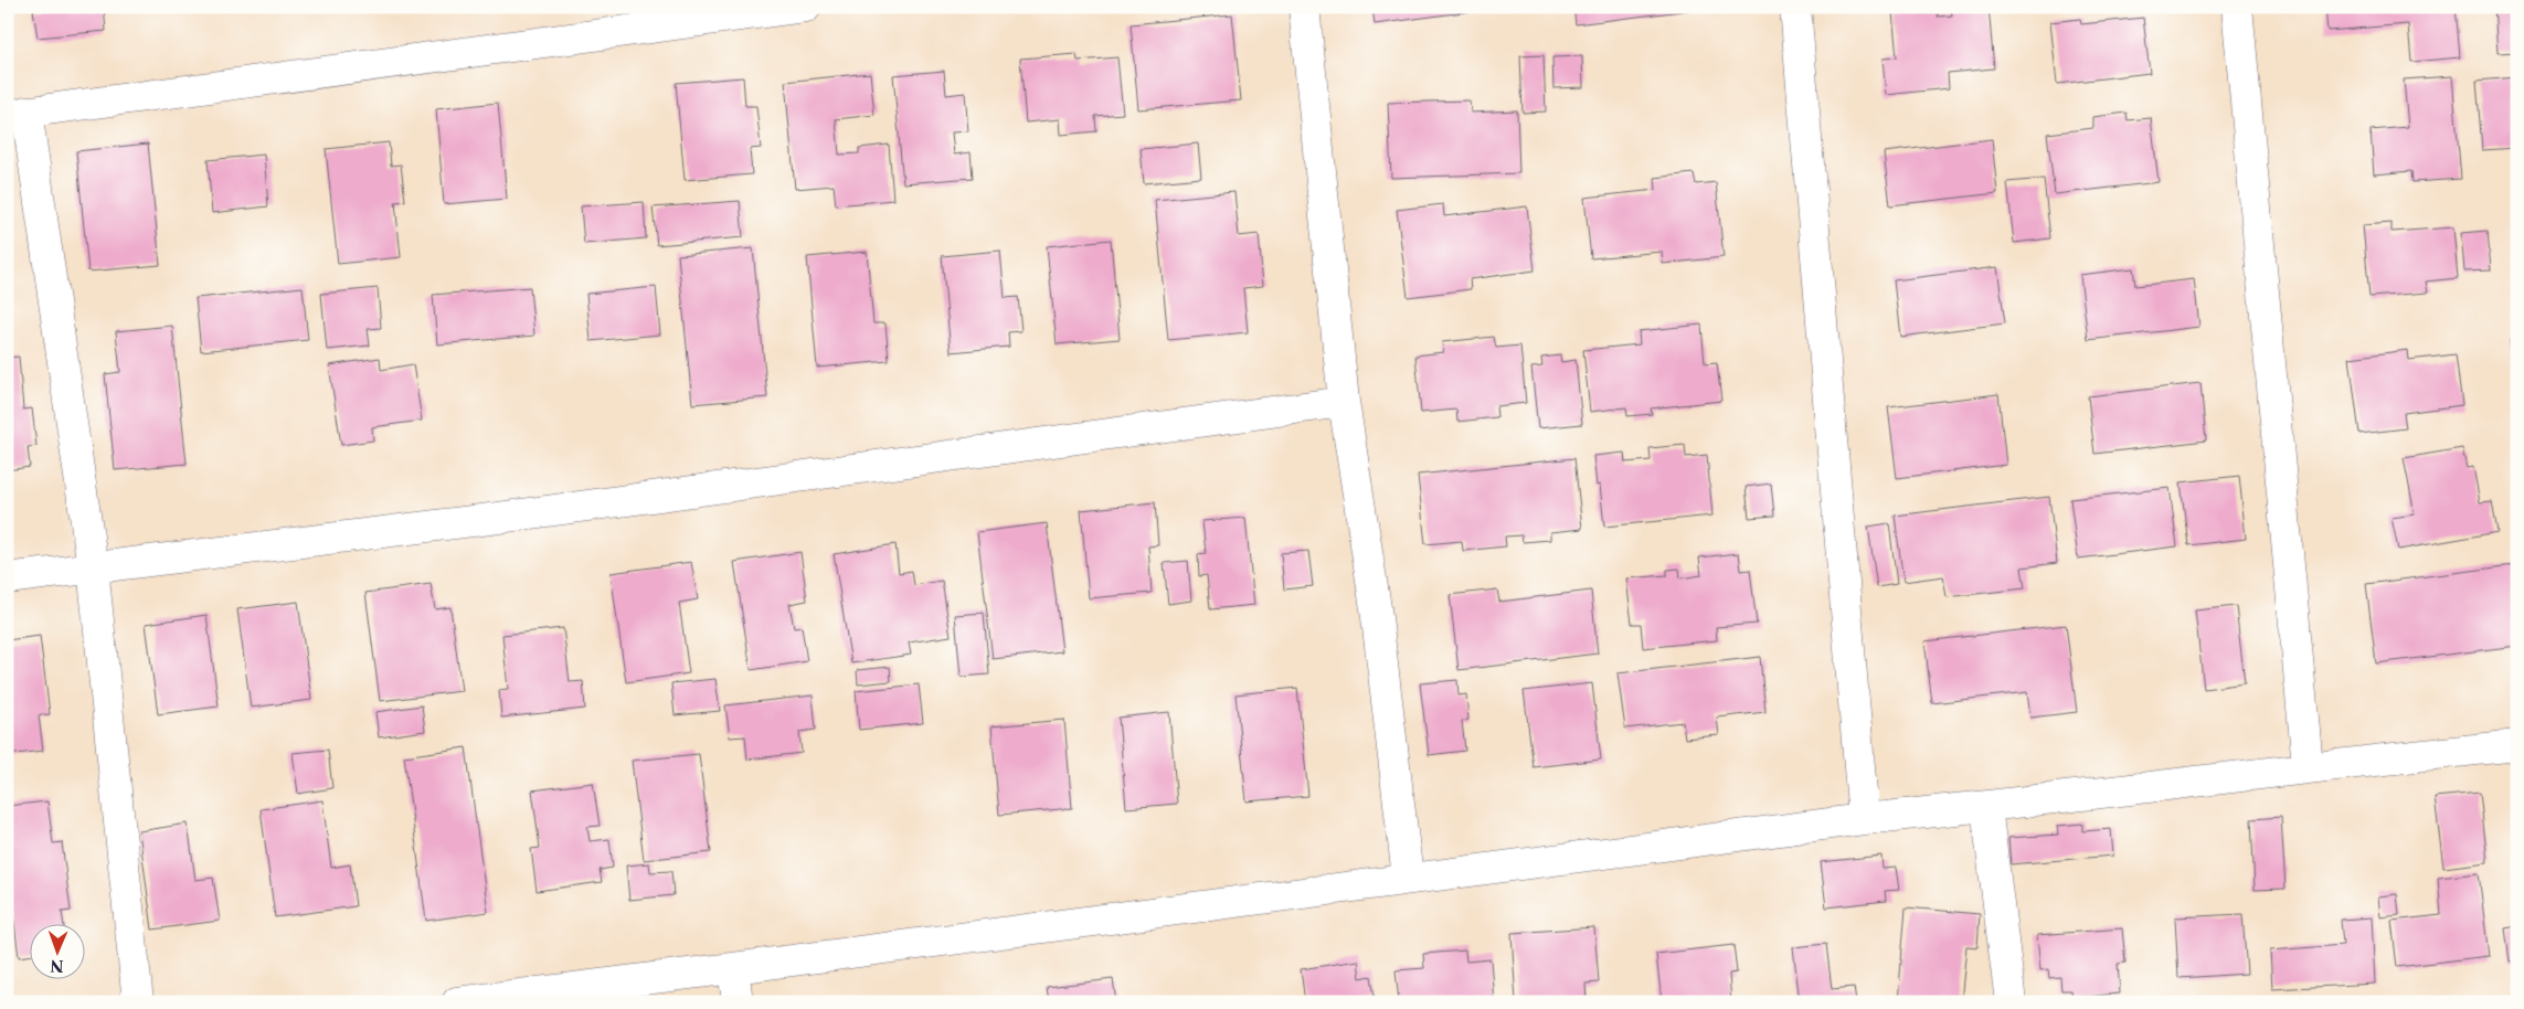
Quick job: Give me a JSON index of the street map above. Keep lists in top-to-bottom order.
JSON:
{
  "north": "bottom"
}
